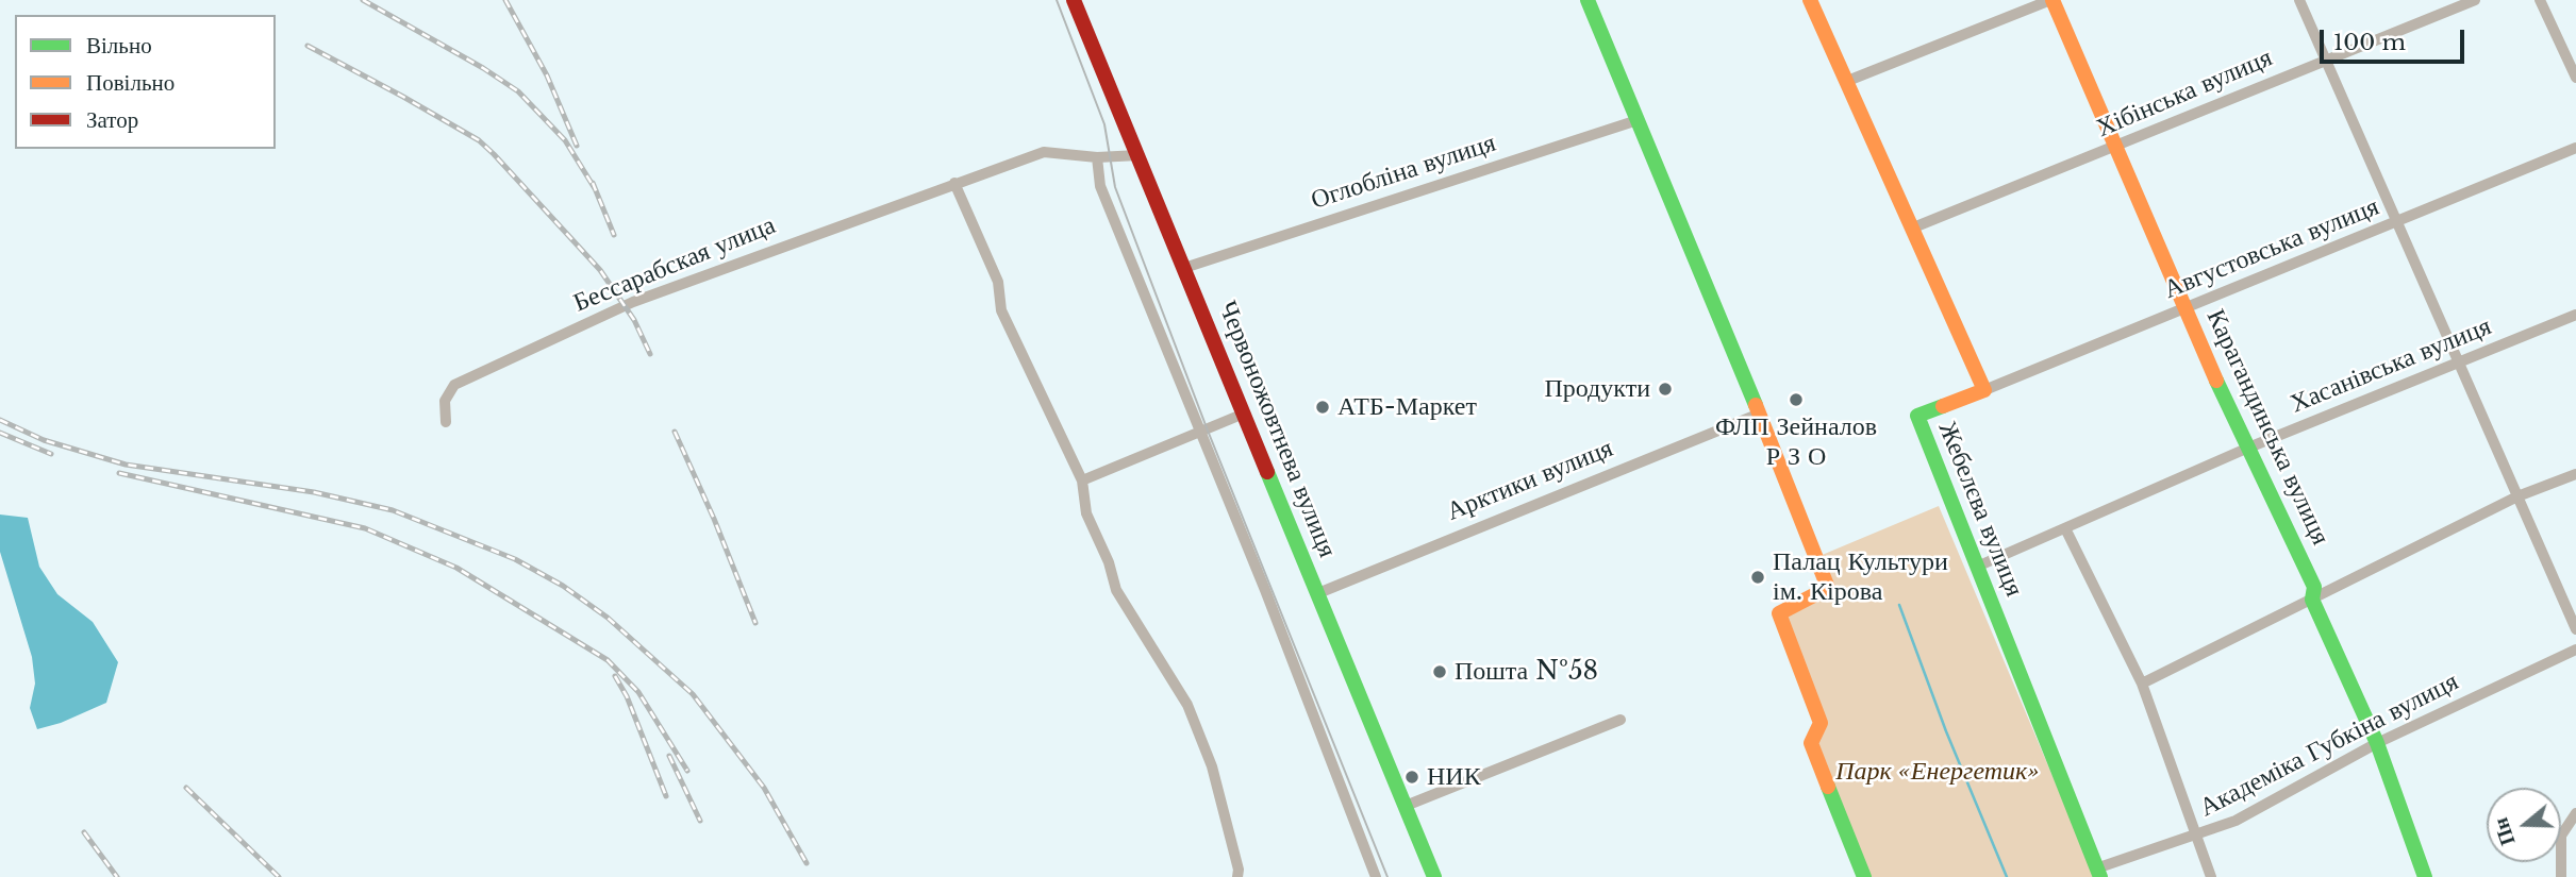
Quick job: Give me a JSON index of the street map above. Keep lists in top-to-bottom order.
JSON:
{
  "streets": {
    "street": [
      "Хібінська вулиця",
      "Оглобліна вулиця",
      "Августовська вулиця",
      "Бессарабская улица",
      "Хасанівська вулиця",
      "Карагандинська вулиця",
      "Червоножовтнева вулиця",
      "Арктики вулиця",
      "Жебелєва вулиця",
      "Академіка Губкіна вулиця"
    ]
  },
  "crossings": [
    ["Хібінська вулиця", "Карагандинська вулиця"],
    ["Хібінська вулиця", "Жебелєва вулиця"],
    ["Оглобліна вулиця", "Червоножовтнева вулиця"],
    ["Августовська вулиця", "Карагандинська вулиця"],
    ["Августовська вулиця", "Жебелєва вулиця"],
    ["Бессарабская улица", "Червоножовтнева вулиця"],
    ["Хасанівська вулиця", "Карагандинська вулиця"],
    ["Хасанівська вулиця", "Жебелєва вулиця"],
    ["Карагандинська вулиця", "Академіка Губкіна вулиця"],
    ["Червоножовтнева вулиця", "Арктики вулиця"],
    ["Жебелєва вулиця", "Академіка Губкіна вулиця"]
  ],
  "parks": ["Парк «Енергетик»"],
  "places": [
    "Продукти",
    "ФЛП Зейналов Р З О",
    "АТБ-Маркет",
    "Палац Культури ім. Кірова",
    "Пошта №58",
    "НИК"
  ],
  "legend": ["Вільно", "Повільно", "Затор"],
  "scale_bar": "100 m",
  "north": "left"
}
